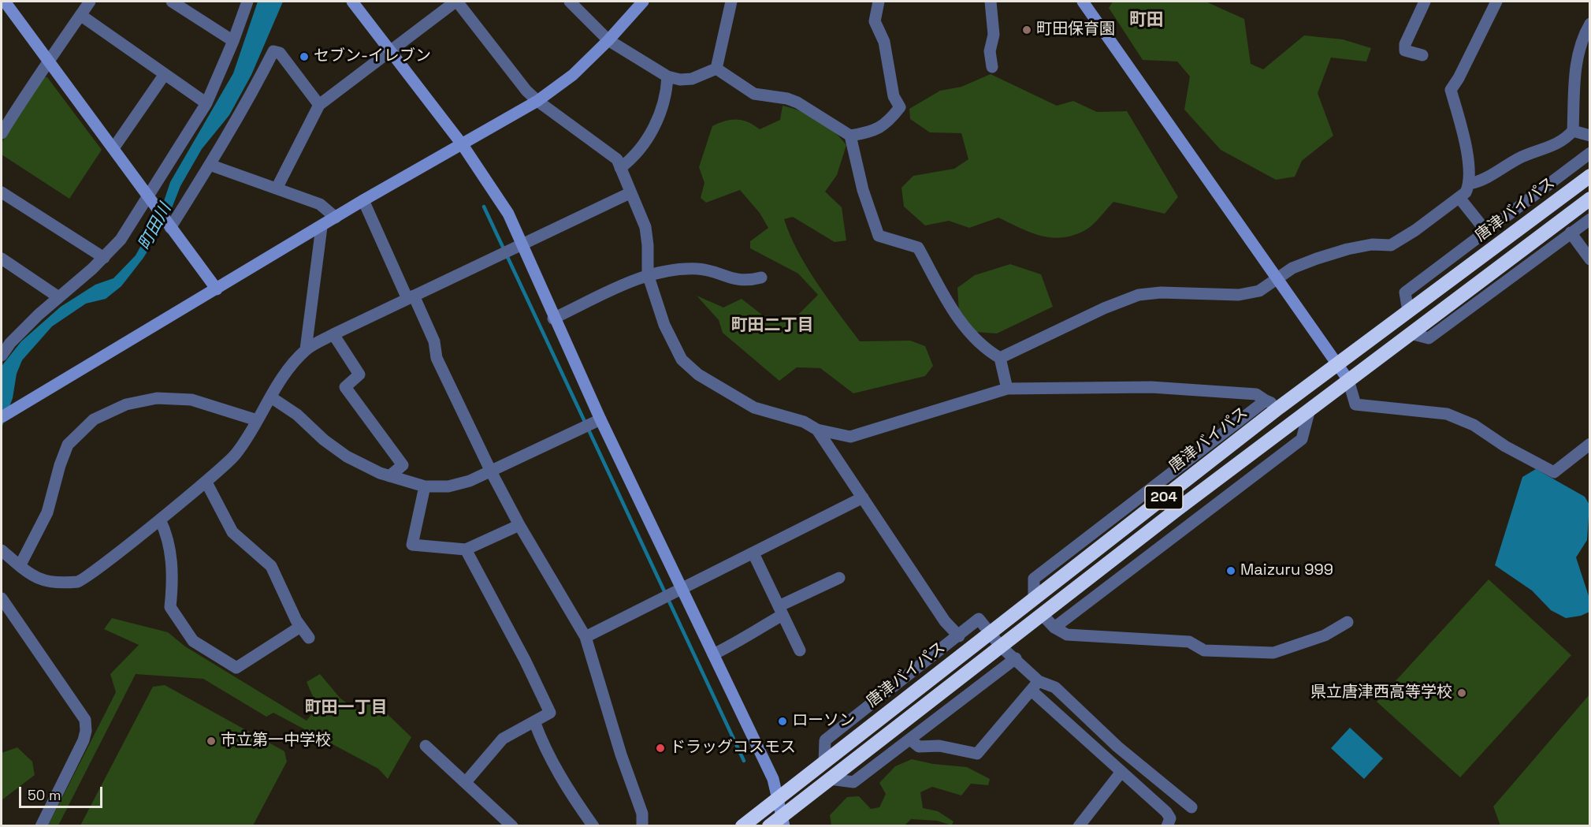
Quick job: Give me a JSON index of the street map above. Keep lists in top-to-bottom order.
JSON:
{
  "streets": {
    "highway": ["唐津バイパス", "204"]
  },
  "districts": ["町田", "町田二丁目", "町田一丁目"],
  "water": ["町田川"],
  "places": [
    "町田保育園",
    "セブン-イレブン",
    "Maizuru 999",
    "県立唐津西高等学校",
    "ローソン",
    "市立第一中学校",
    "ドラッグコスモス"
  ],
  "scale_bar": "50 m"
}
